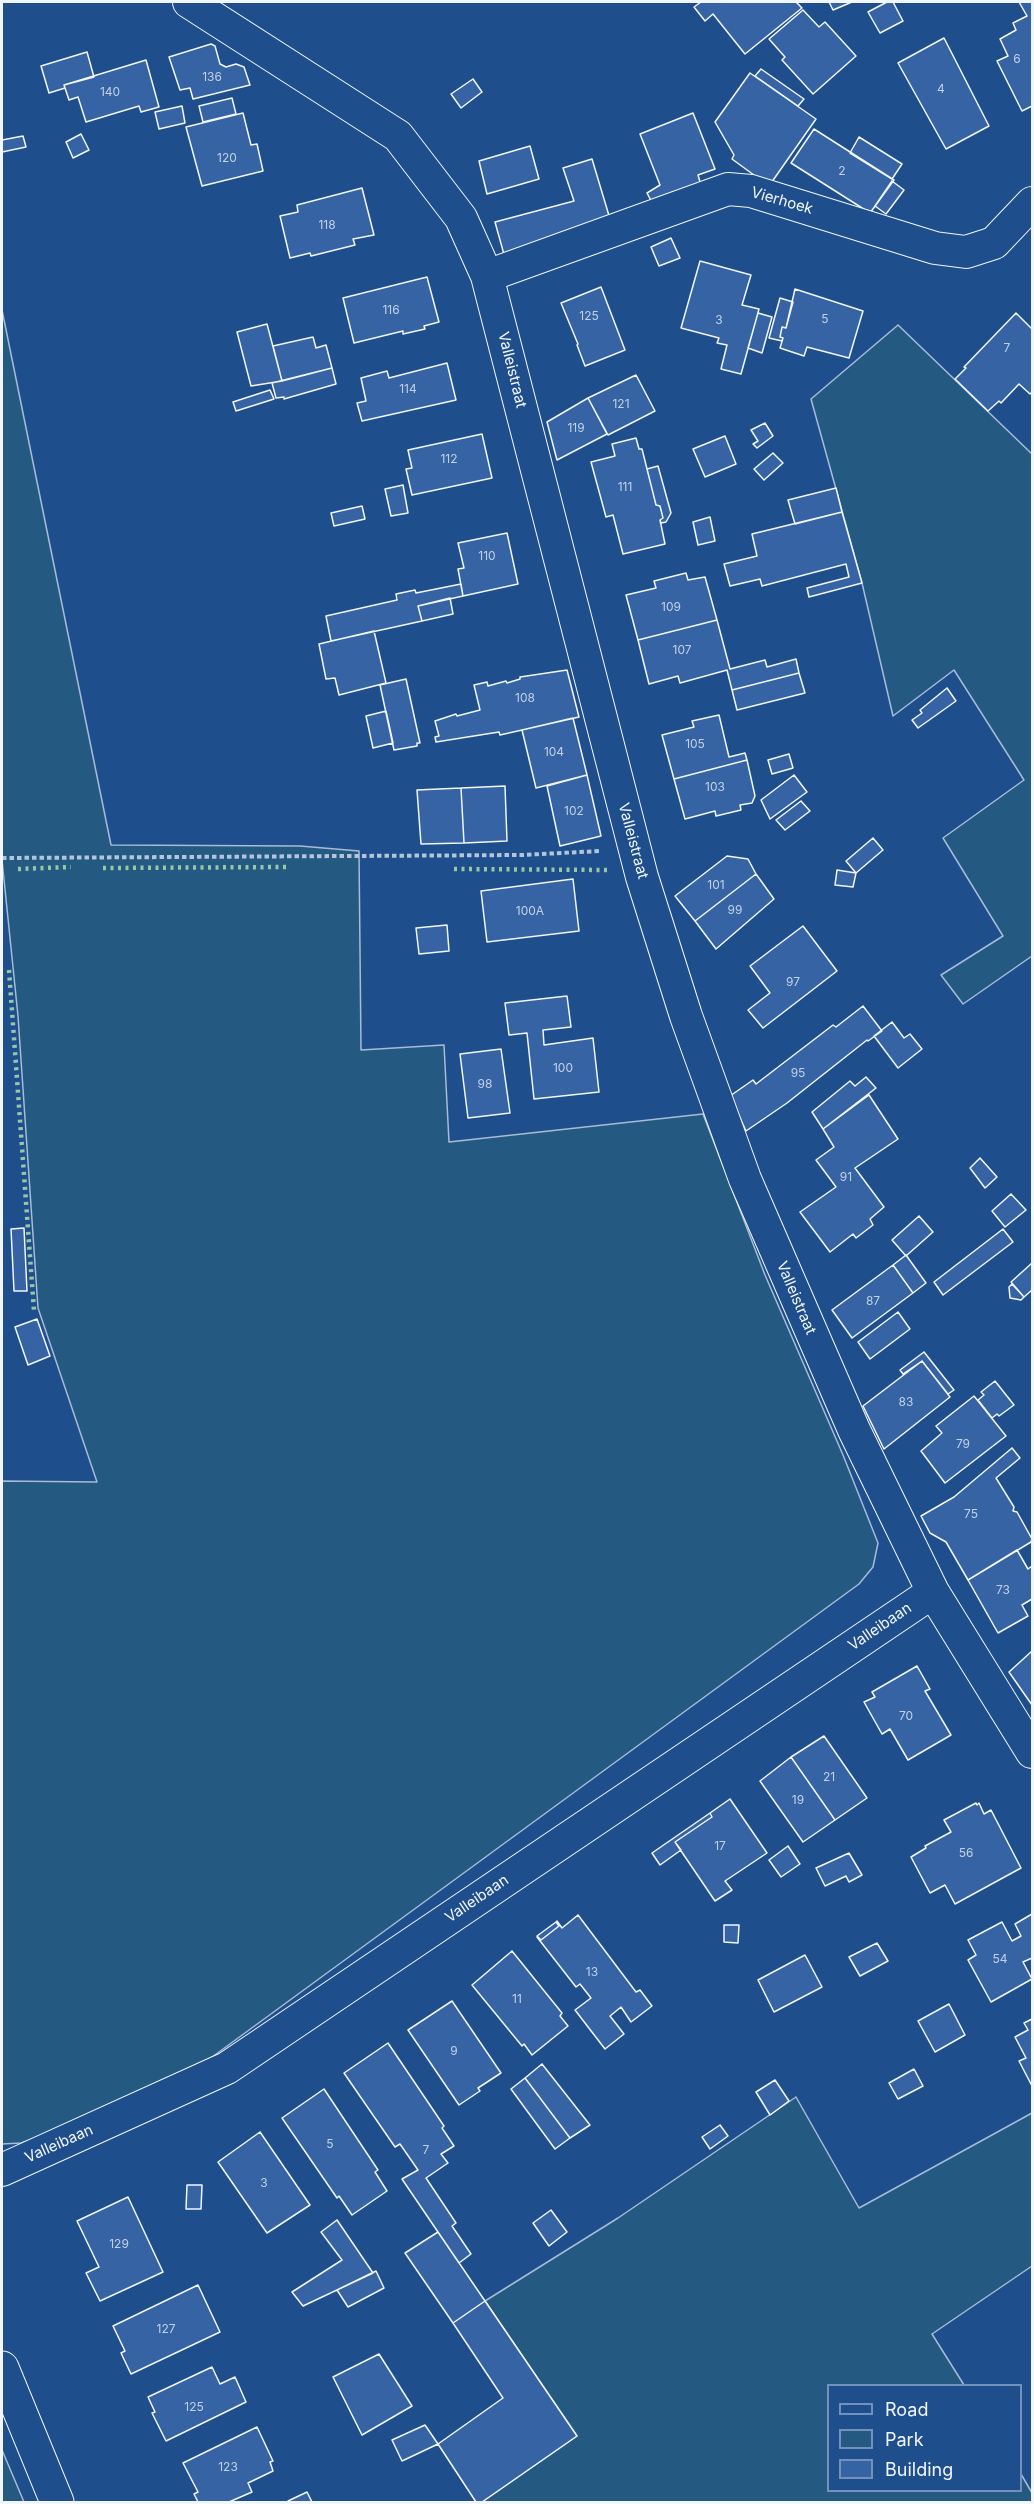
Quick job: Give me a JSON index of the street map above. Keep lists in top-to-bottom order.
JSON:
{
  "streets": {
    "street": ["Vierhoek", "Valleistraat", "Valleibaan"]
  },
  "crossings": [
    ["Vierhoek", "Valleistraat"],
    ["Valleistraat", "Valleibaan"]
  ],
  "house_numbers": [
    "6",
    "136",
    "4",
    "140",
    "120",
    "2",
    "118",
    "116",
    "125",
    "5",
    "3",
    "7",
    "114",
    "121",
    "119",
    "112",
    "111",
    "110",
    "109",
    "107",
    "108",
    "105",
    "104",
    "103",
    "102",
    "101",
    "99",
    "100A",
    "97",
    "100",
    "95",
    "98",
    "91",
    "87",
    "83",
    "79",
    "75",
    "73",
    "70",
    "21",
    "19",
    "17",
    "56",
    "54",
    "13",
    "11",
    "9",
    "5",
    "7",
    "3",
    "129",
    "127",
    "125",
    "123"
  ],
  "legend": ["Road", "Park", "Building"]
}
